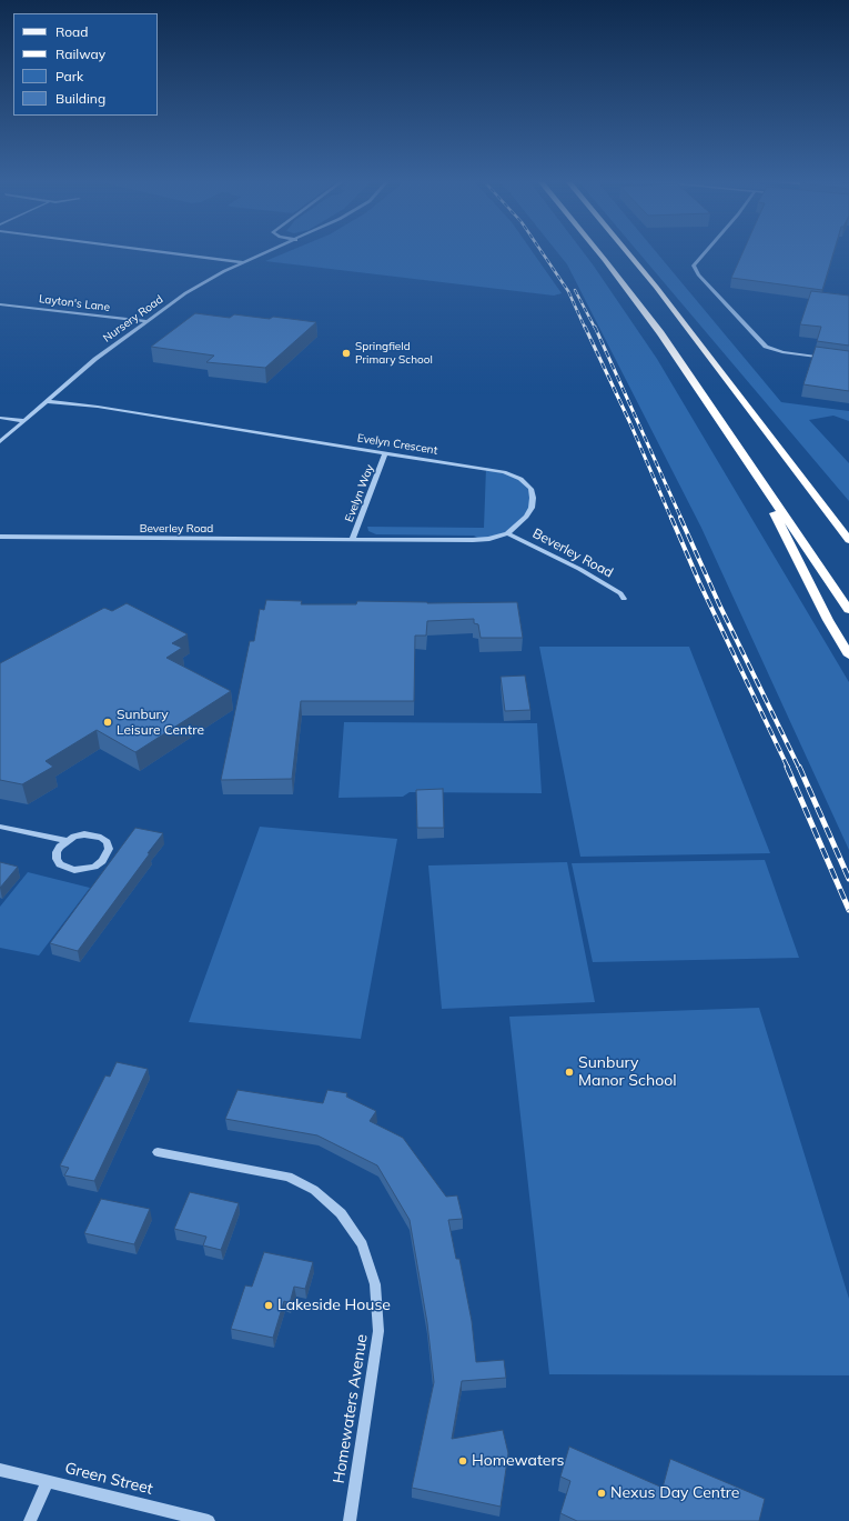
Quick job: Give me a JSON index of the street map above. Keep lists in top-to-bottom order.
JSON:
{
  "streets": {
    "street": [
      "Layton's Lane",
      "Nursery Road",
      "Evelyn Crescent",
      "Evelyn Way",
      "Beverley Road",
      "Homewaters Avenue",
      "Green Street"
    ]
  },
  "crossings": [
    ["Layton's Lane", "Nursery Road"],
    ["Nursery Road", "Evelyn Crescent"],
    ["Evelyn Crescent", "Evelyn Way"],
    ["Evelyn Crescent", "Beverley Road"],
    ["Evelyn Way", "Beverley Road"]
  ],
  "places": [
    "Springfield Primary School",
    "Sunbury Leisure Centre",
    "Sunbury Manor School",
    "Lakeside House",
    "Homewaters",
    "Nexus Day Centre"
  ],
  "legend": [
    "Road",
    "Railway",
    "Park",
    "Building"
  ]
}
